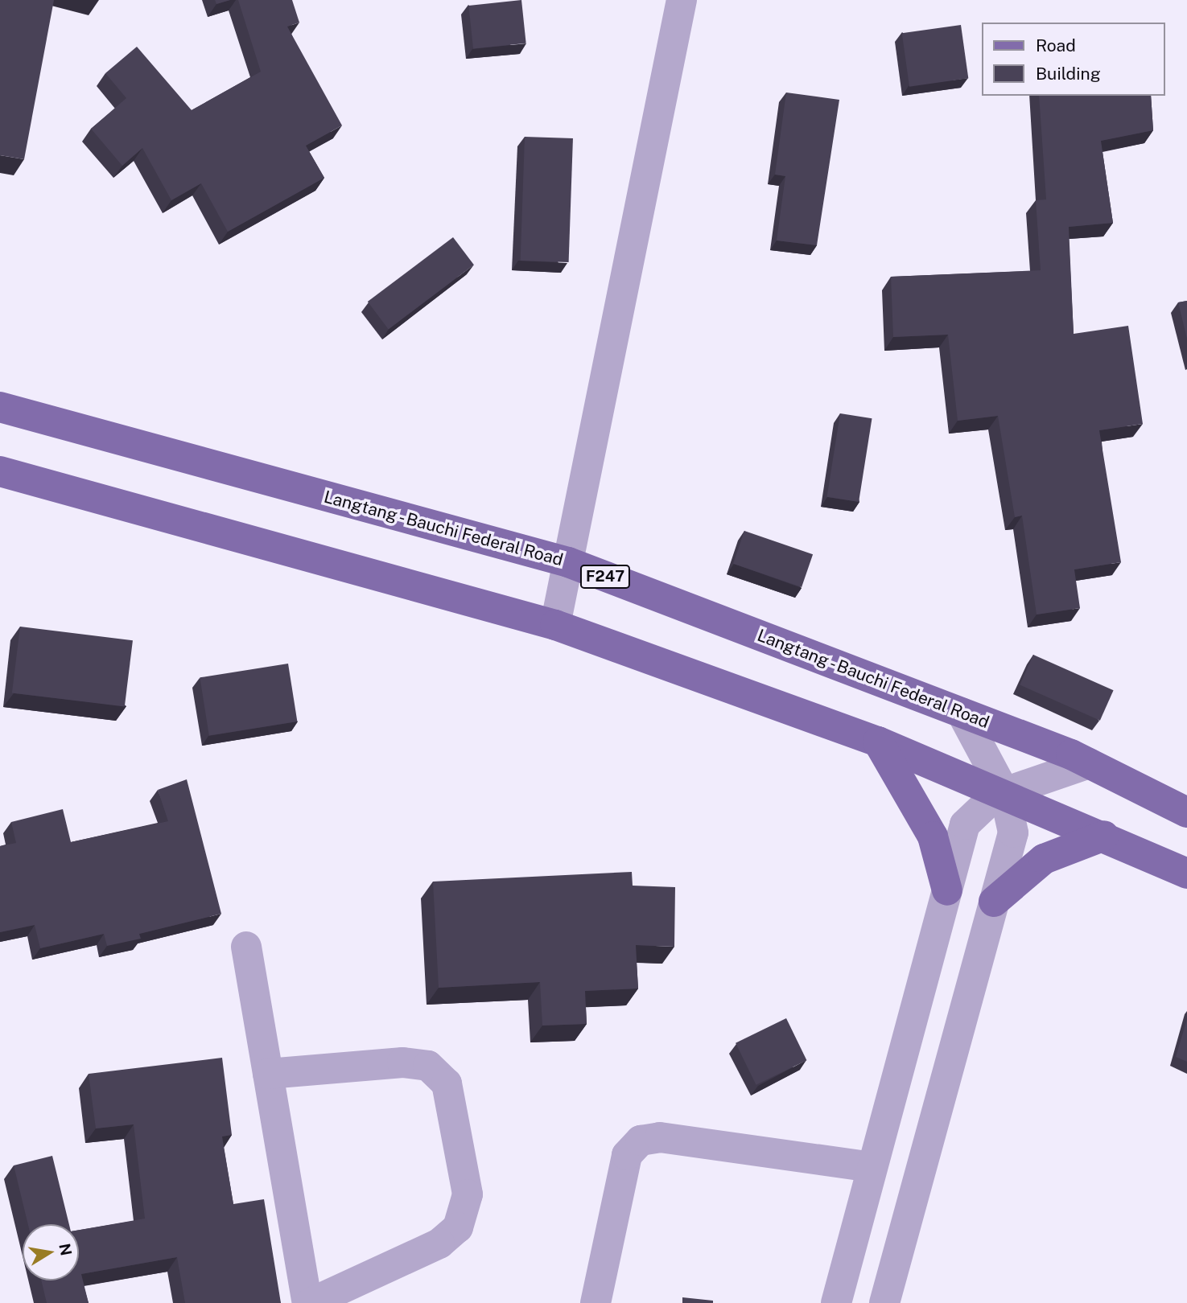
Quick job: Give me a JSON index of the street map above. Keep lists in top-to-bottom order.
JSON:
{
  "streets": {
    "main road": ["Langtang - Bauchi Federal Road", "F247"]
  },
  "legend": ["Road", "Building"],
  "north": "right"
}
